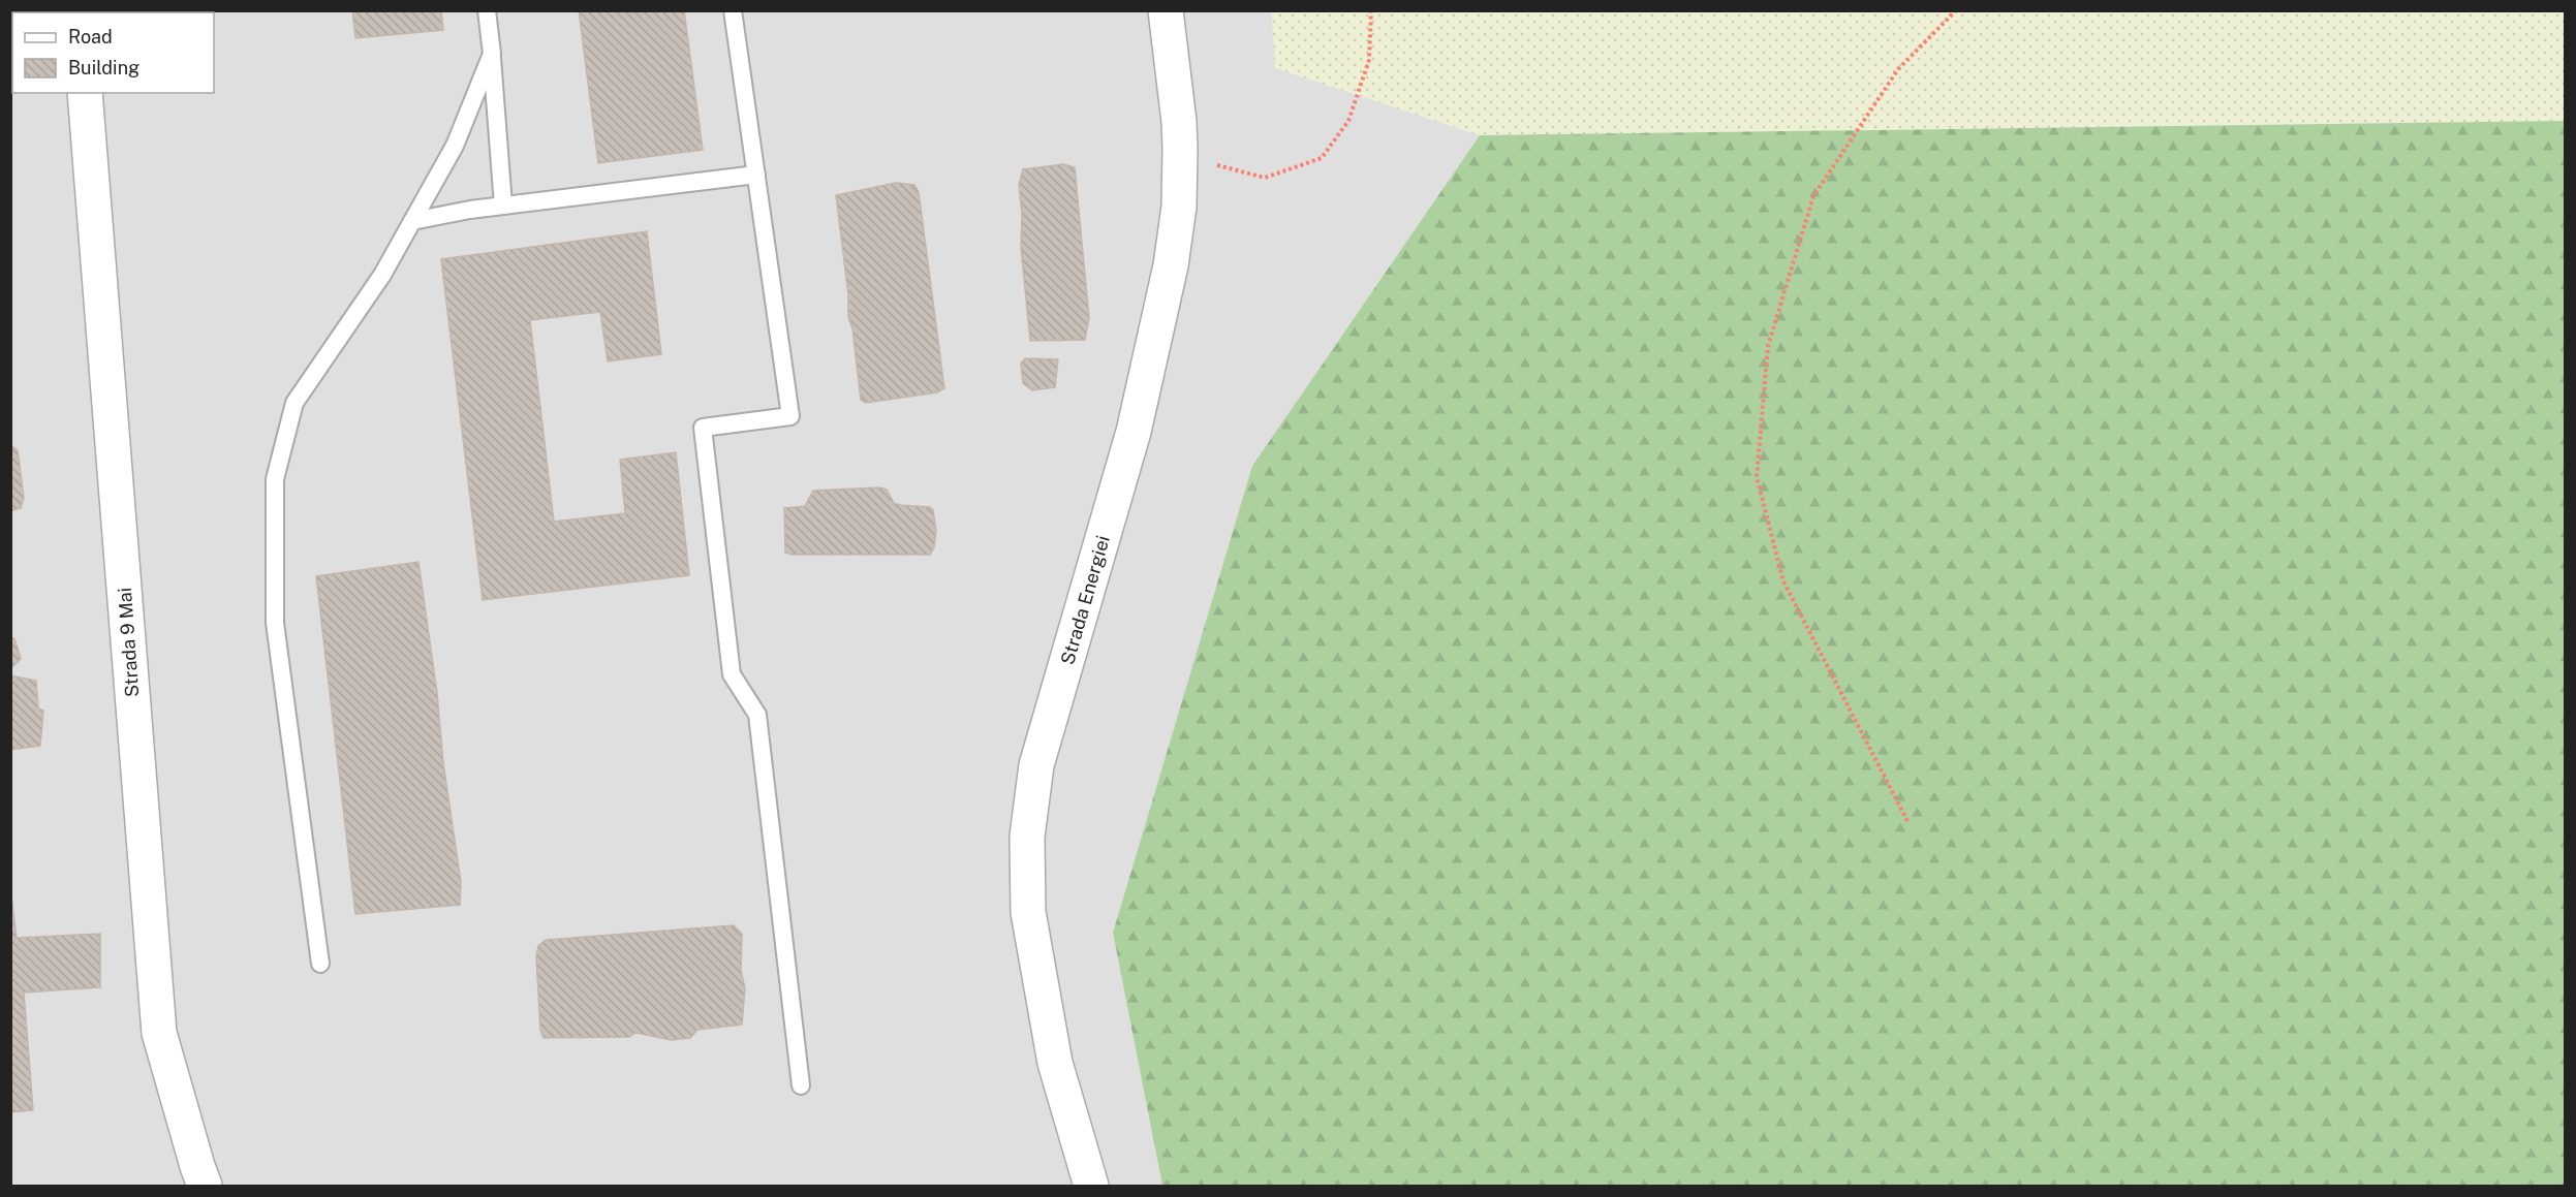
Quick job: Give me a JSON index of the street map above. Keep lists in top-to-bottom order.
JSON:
{
  "streets": {
    "street": ["Strada Energiei", "Strada 9 Mai"]
  },
  "legend": ["Road", "Building"]
}
